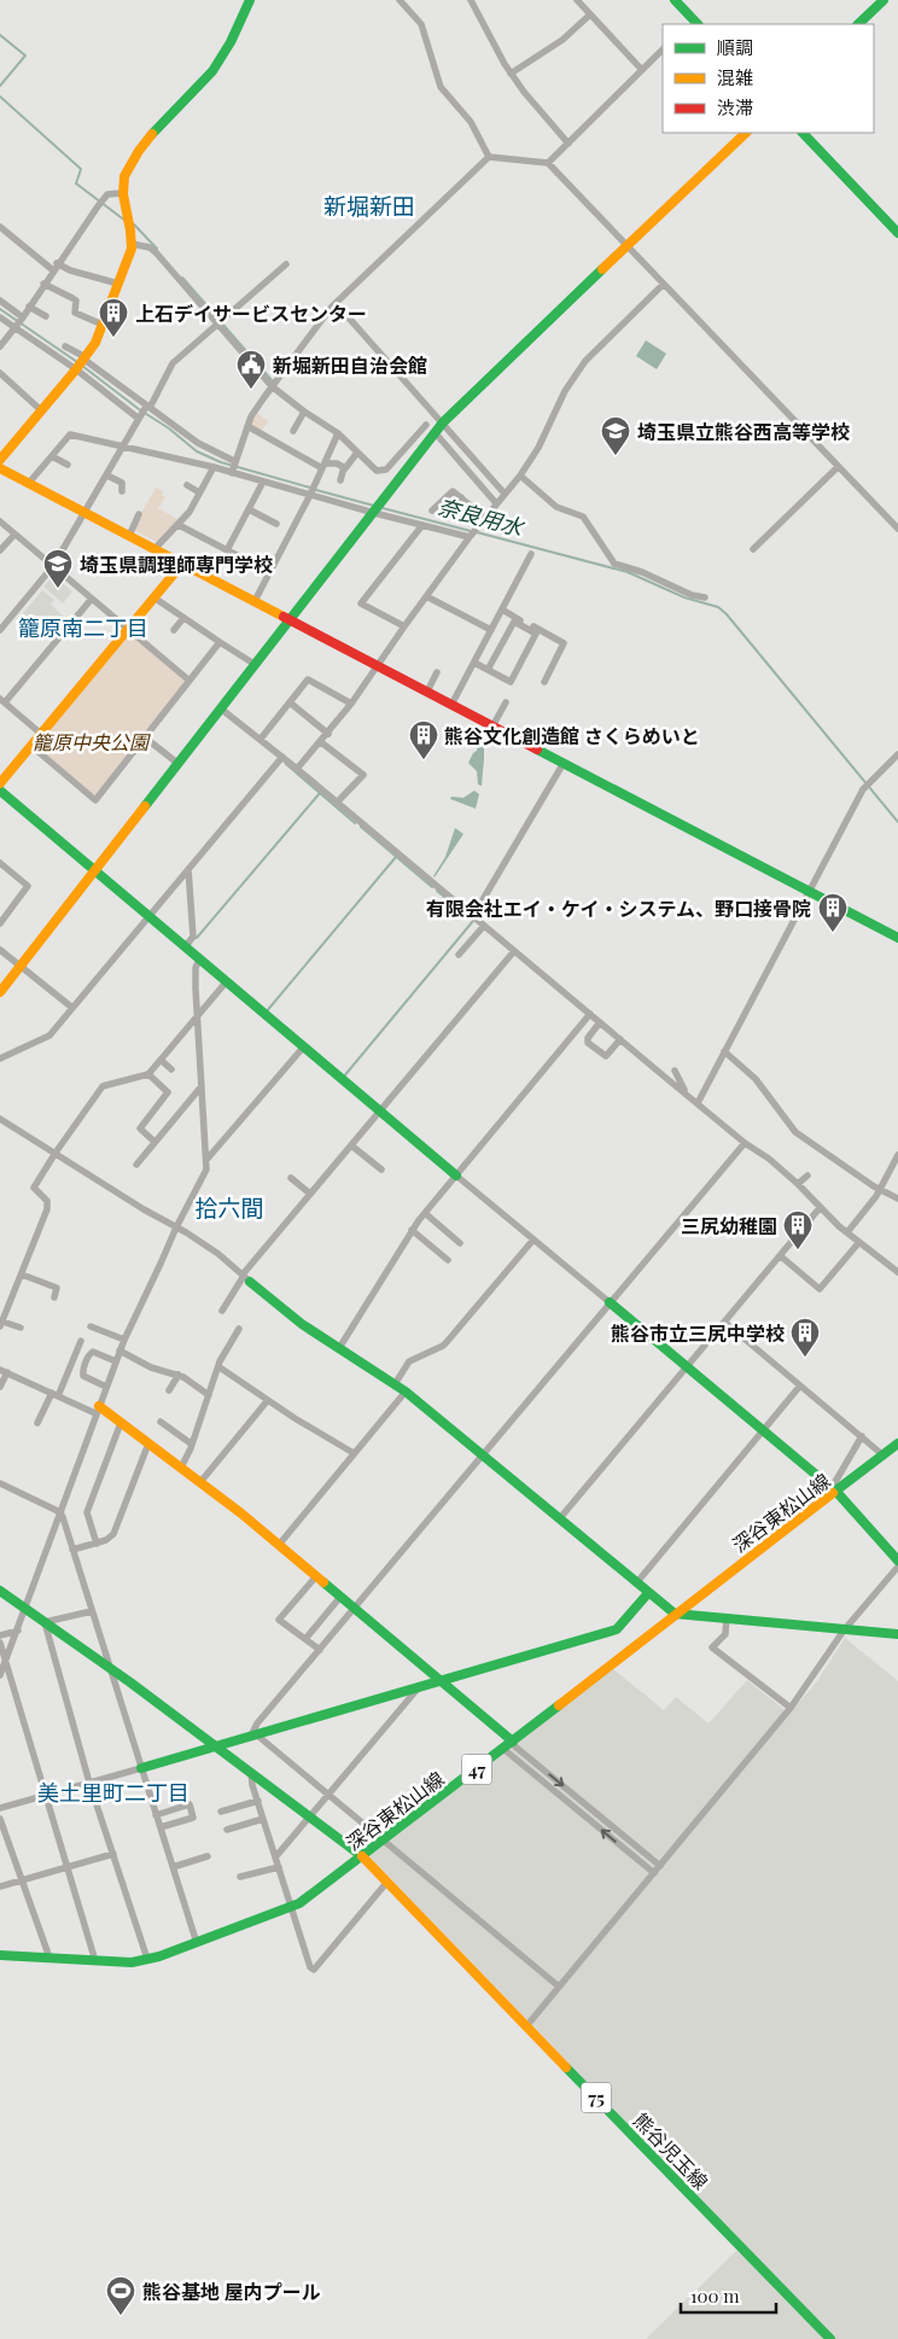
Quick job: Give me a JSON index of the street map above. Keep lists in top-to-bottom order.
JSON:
{
  "streets": {
    "street": [
      "深谷東松山線",
      "47",
      "75",
      "熊谷児玉線"
    ]
  },
  "crossings": [
    ["深谷東松山線", "熊谷児玉線"]
  ],
  "districts": [
    "新堀新田",
    "籠原南二丁目",
    "拾六間",
    "美土里町二丁目"
  ],
  "water": ["奈良用水"],
  "parks": ["籠原中央公園"],
  "places": {
    "building": [
      "上石デイサービスセンター",
      "熊谷文化創造館 さくらめいと",
      "有限会社エイ・ケイ・システム、野口接骨院",
      "三尻幼稚園",
      "熊谷市立三尻中学校"
    ],
    "public building": ["新堀新田自治会館"],
    "school or university": ["埼玉県立熊谷西高等学校", "埼玉県調理師専門学校"],
    "sports": ["熊谷基地 屋内プール"]
  },
  "legend": ["順調", "混雑", "渋滞"],
  "scale_bar": "100 m"
}
